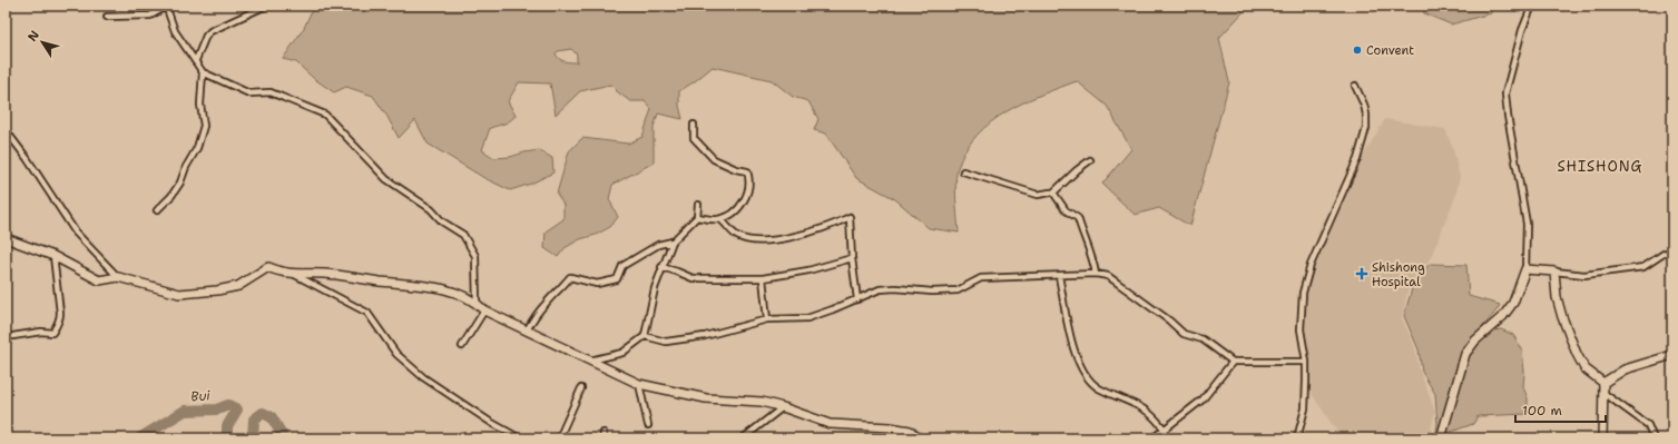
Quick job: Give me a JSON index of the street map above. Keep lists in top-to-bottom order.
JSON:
{
  "districts": ["SHISHONG"],
  "water": ["Bui"],
  "places": {
    "other": ["Convent"],
    "health": ["Shishong Hospital"]
  },
  "scale_bar": "100 m",
  "north": "top left"
}
